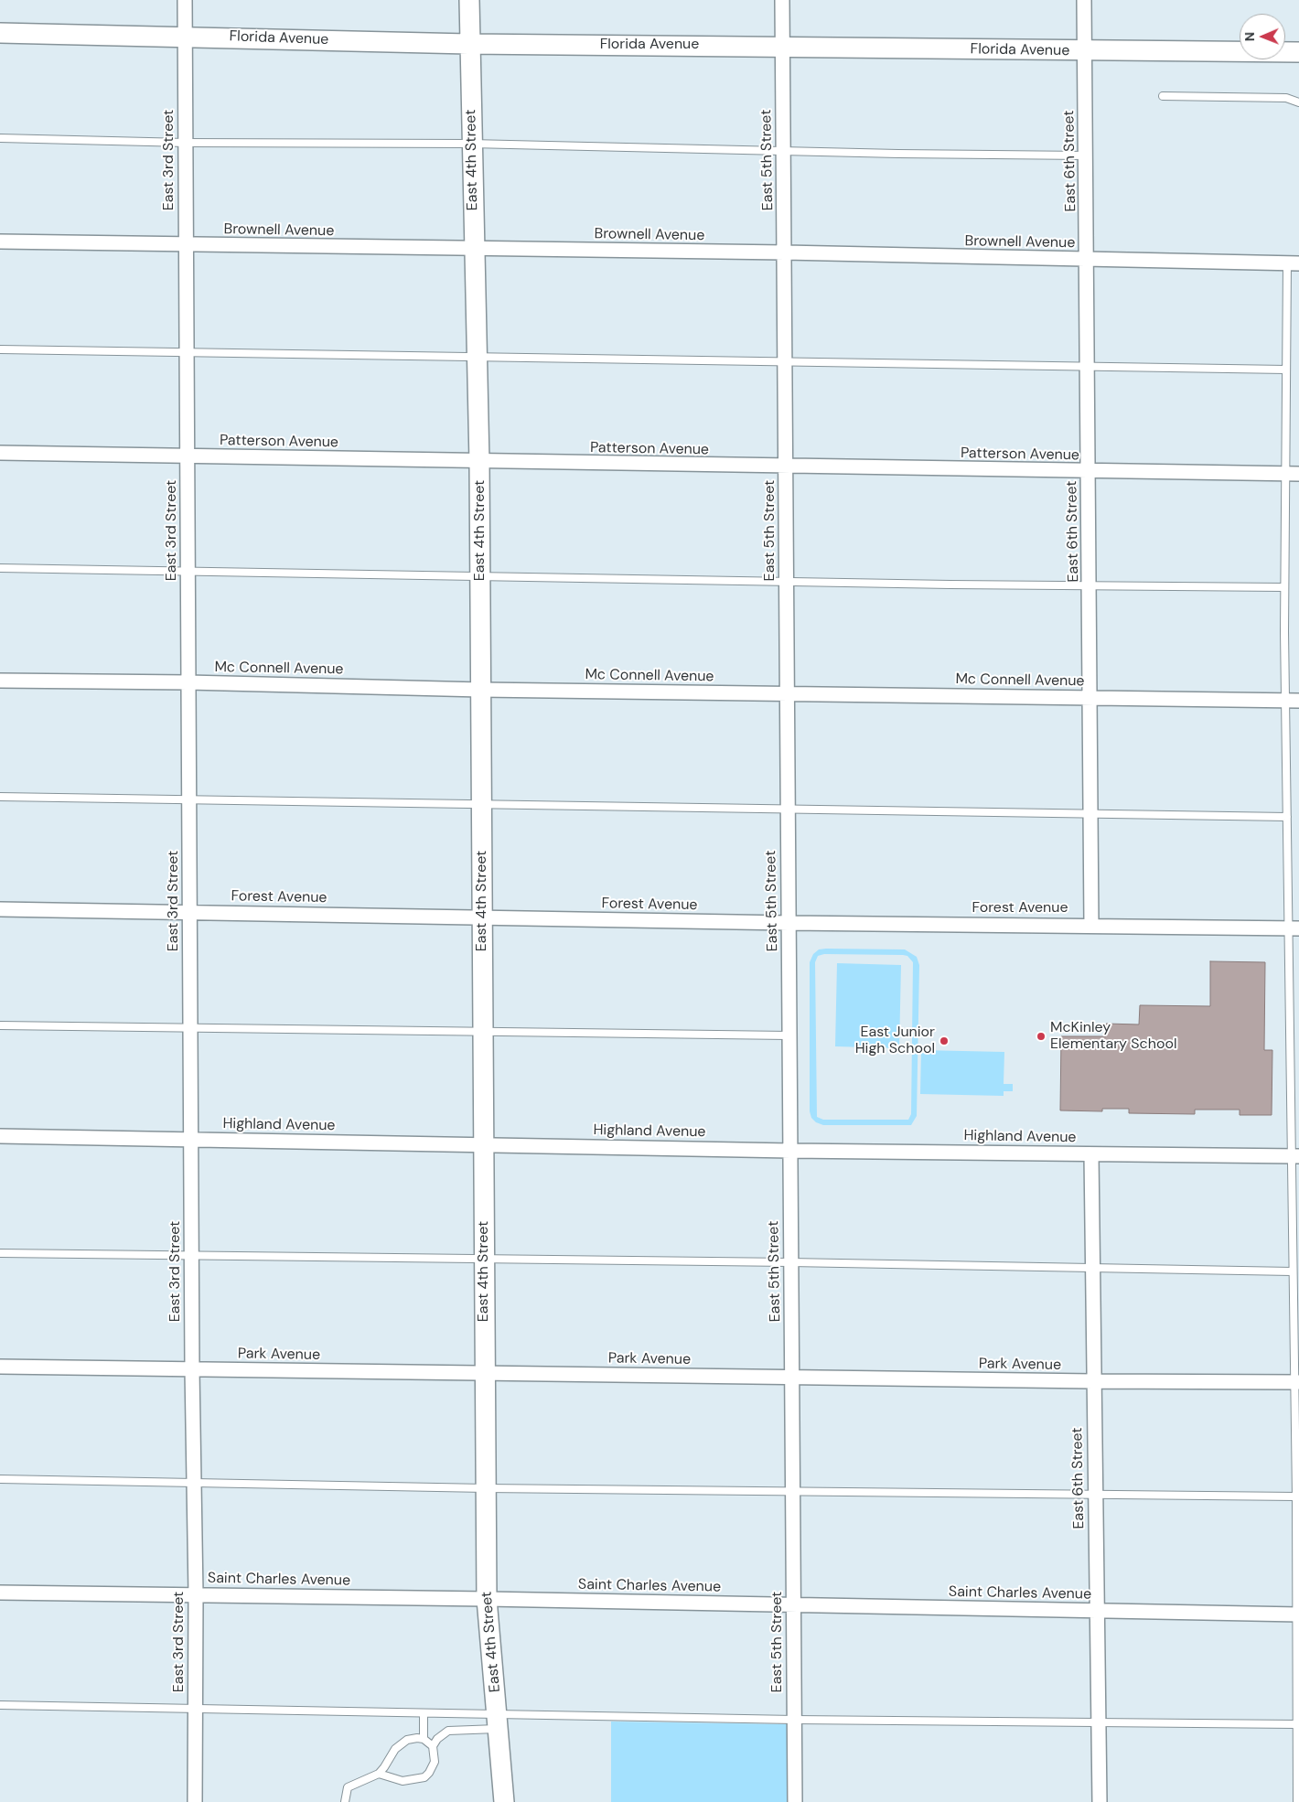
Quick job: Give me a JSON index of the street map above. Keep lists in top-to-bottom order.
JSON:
{
  "streets": {
    "street": [
      "Florida Avenue",
      "East 3rd Street",
      "East 4th Street",
      "East 5th Street",
      "East 6th Street",
      "Brownell Avenue",
      "Patterson Avenue",
      "Mc Connell Avenue",
      "Forest Avenue",
      "Highland Avenue",
      "Park Avenue",
      "Saint Charles Avenue"
    ]
  },
  "crossings": [
    ["Florida Avenue", "East 3rd Street"],
    ["Florida Avenue", "East 4th Street"],
    ["Florida Avenue", "East 5th Street"],
    ["Florida Avenue", "East 6th Street"],
    ["East 3rd Street", "Brownell Avenue"],
    ["East 3rd Street", "Patterson Avenue"],
    ["East 3rd Street", "Mc Connell Avenue"],
    ["East 3rd Street", "Forest Avenue"],
    ["East 3rd Street", "Highland Avenue"],
    ["East 3rd Street", "Park Avenue"],
    ["East 3rd Street", "Saint Charles Avenue"],
    ["East 4th Street", "Brownell Avenue"],
    ["East 4th Street", "Patterson Avenue"],
    ["East 4th Street", "Mc Connell Avenue"],
    ["East 4th Street", "Forest Avenue"],
    ["East 4th Street", "Highland Avenue"],
    ["East 4th Street", "Park Avenue"],
    ["East 4th Street", "Saint Charles Avenue"],
    ["East 5th Street", "Brownell Avenue"],
    ["East 5th Street", "Patterson Avenue"],
    ["East 5th Street", "Mc Connell Avenue"],
    ["East 5th Street", "Forest Avenue"],
    ["East 5th Street", "Highland Avenue"],
    ["East 5th Street", "Park Avenue"],
    ["East 5th Street", "Saint Charles Avenue"],
    ["East 6th Street", "Brownell Avenue"],
    ["East 6th Street", "Patterson Avenue"],
    ["East 6th Street", "Mc Connell Avenue"],
    ["East 6th Street", "Forest Avenue"],
    ["East 6th Street", "Highland Avenue"],
    ["East 6th Street", "Park Avenue"],
    ["East 6th Street", "Saint Charles Avenue"]
  ],
  "places": ["McKinley Elementary School", "East Junior High School"],
  "north": "left"
}
